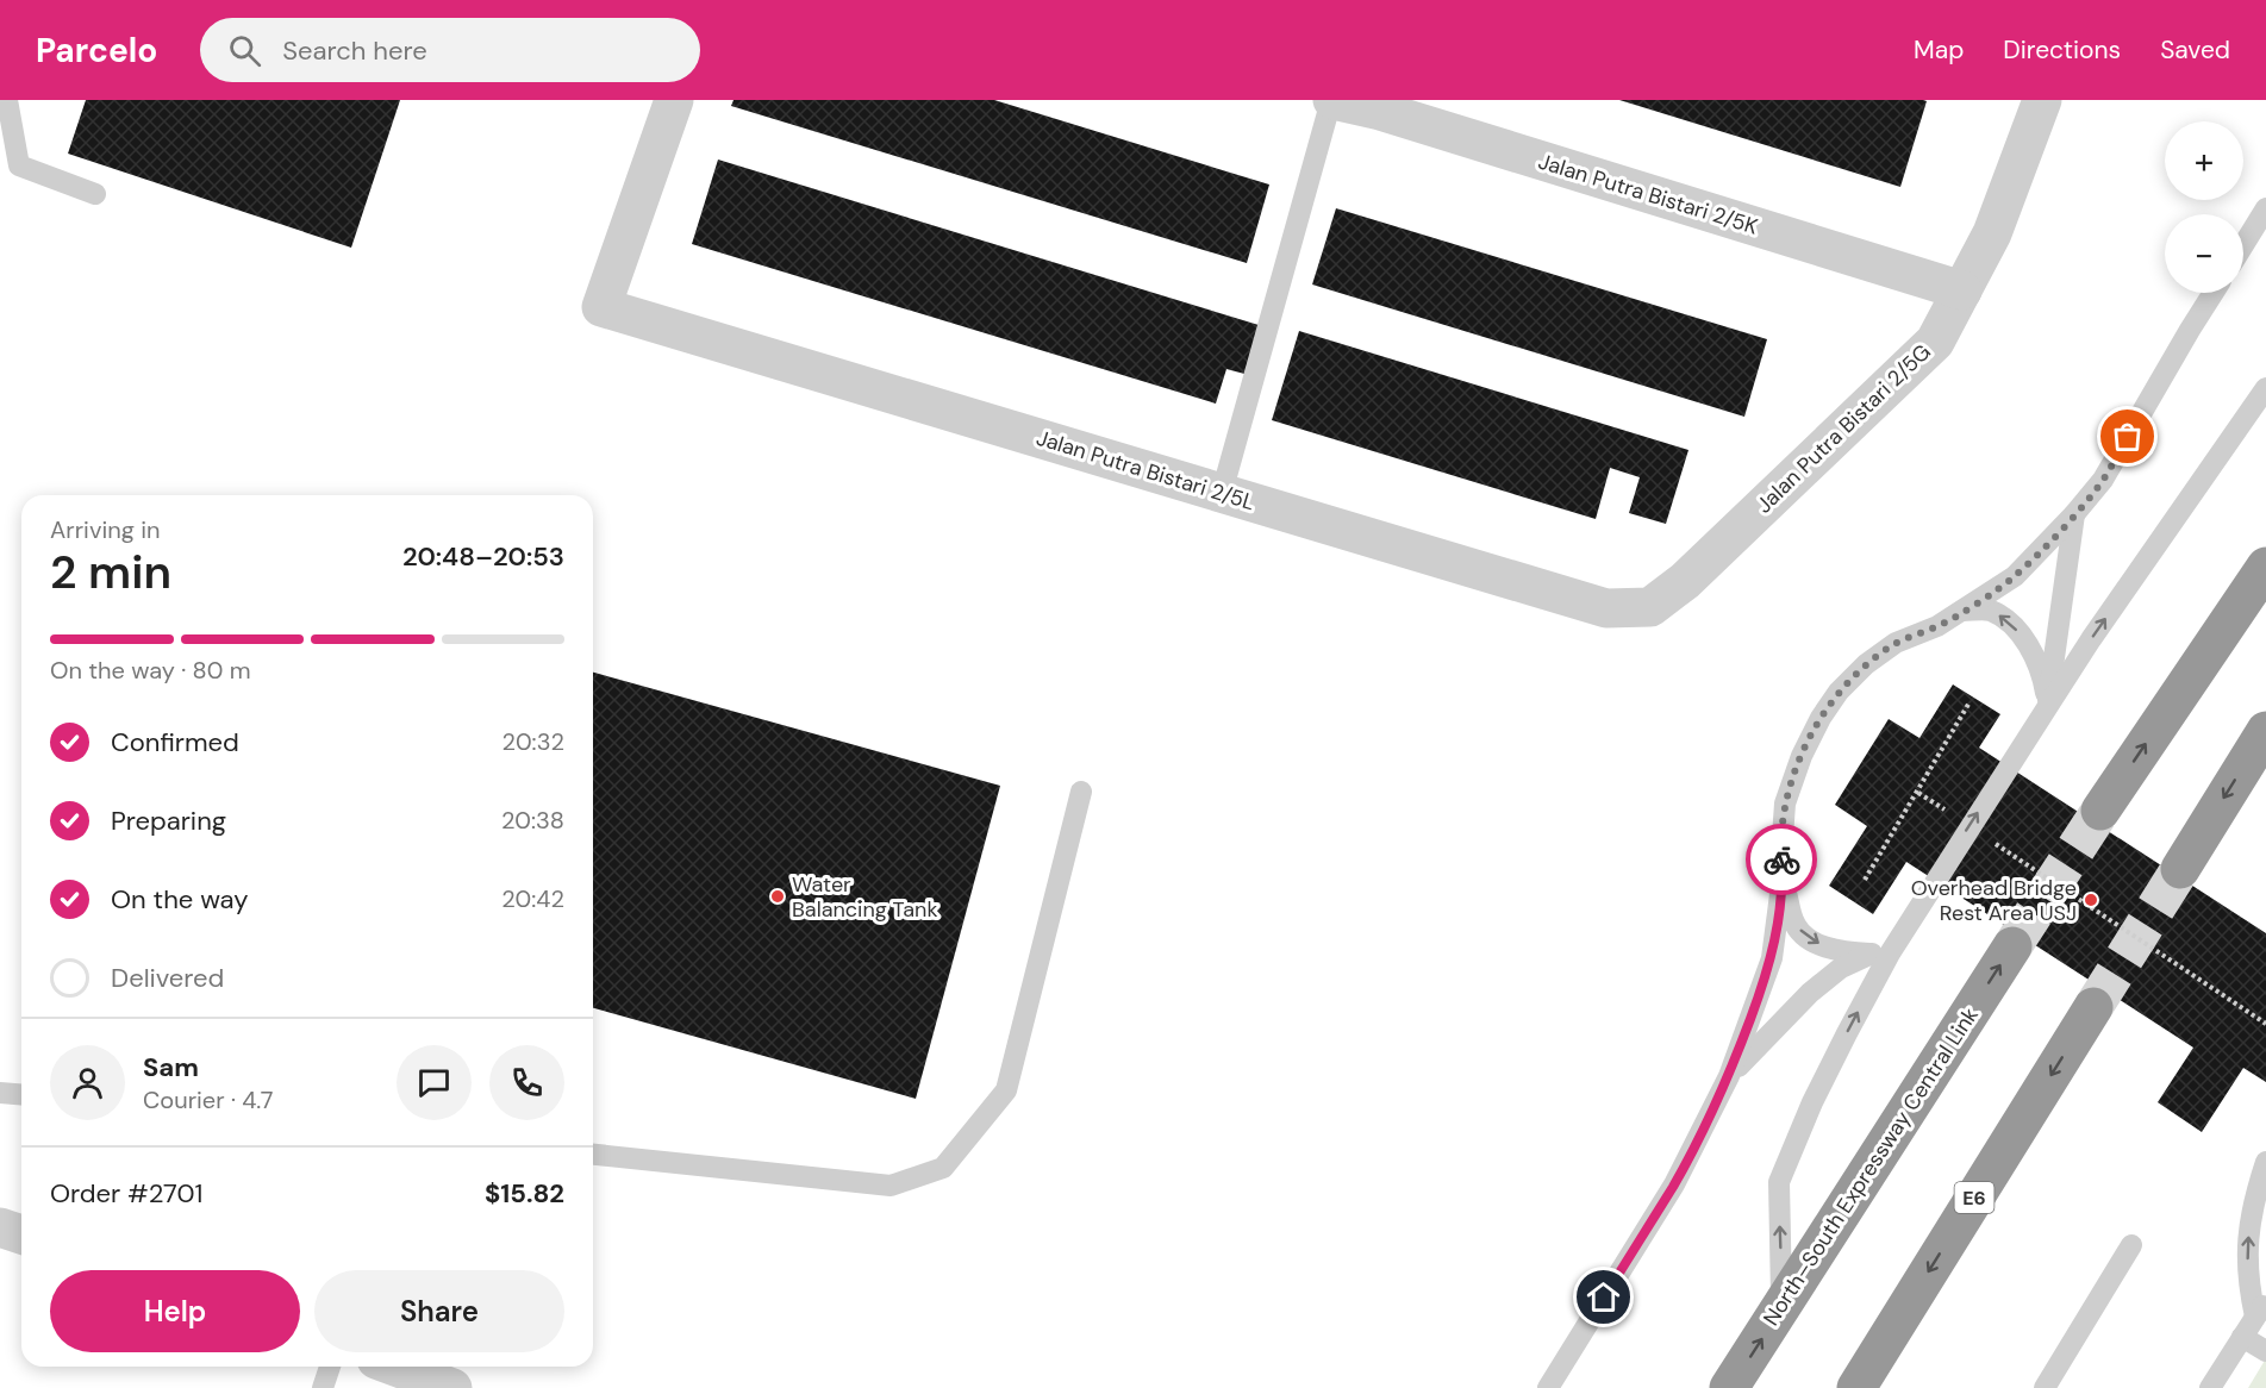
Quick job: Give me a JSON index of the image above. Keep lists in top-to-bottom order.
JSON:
{
  "streets": {
    "highway": ["North–South Expressway Central Link", "E6"],
    "street": ["Jalan Putra Bistari 2/5K", "Jalan Putra Bistari 2/5G", "Jalan Putra Bistari 2/5L"]
  },
  "crossings": [
    ["Jalan Putra Bistari 2/5K", "Jalan Putra Bistari 2/5G"],
    ["Jalan Putra Bistari 2/5G", "Jalan Putra Bistari 2/5L"]
  ],
  "places": ["Water Balancing Tank", "Overhead Bridge Rest Area USJ"],
  "page": {
    "header": "Parcelo",
    "search": "Search here",
    "nav": ["Map", "Directions", "Saved"],
    "map_buttons": ["+", "−"],
    "heading": ["2 min", "Arriving in", "20:48–20:53"],
    "panel": [
      "Sam",
      "Courier · 4.7",
      "Order #2701",
      "$15.82"
    ],
    "bar": "On the way · 80 m",
    "list": [
      ["Confirmed", "20:32"],
      ["Preparing", "20:38"],
      ["On the way", "20:42"],
      "Delivered"
    ],
    "buttons": ["Help", "Share"]
  }
}
